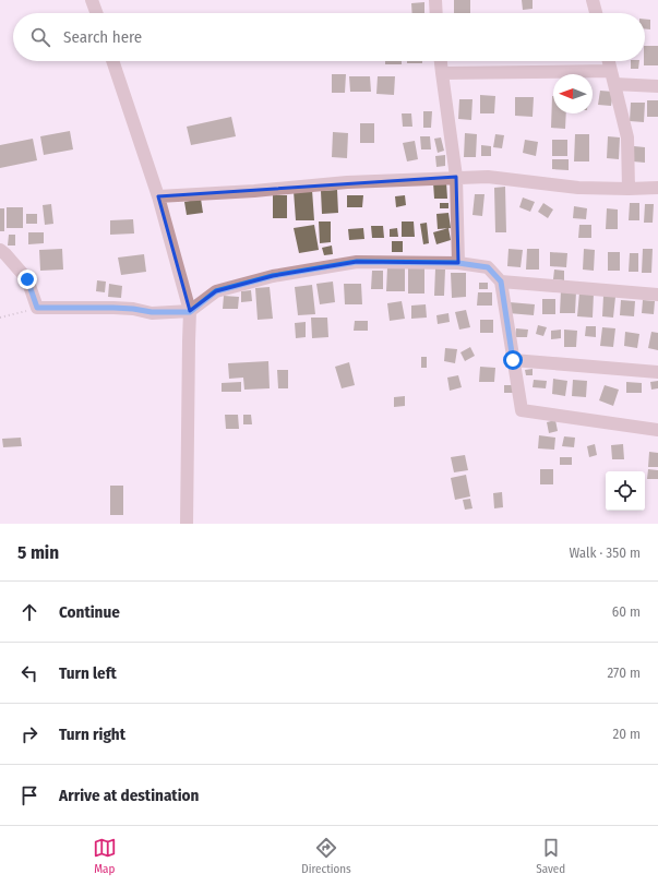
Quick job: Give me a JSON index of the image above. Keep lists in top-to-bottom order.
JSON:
{
  "north": "left",
  "page": {
    "search": "Search here",
    "heading": ["5 min", "Walk · 350 m"],
    "list": [
      ["Continue", "60 m"],
      ["Turn left", "270 m"],
      ["Turn right", "20 m"],
      "Arrive at destination"
    ],
    "nav": ["Map", "Directions", "Saved"]
  }
}
